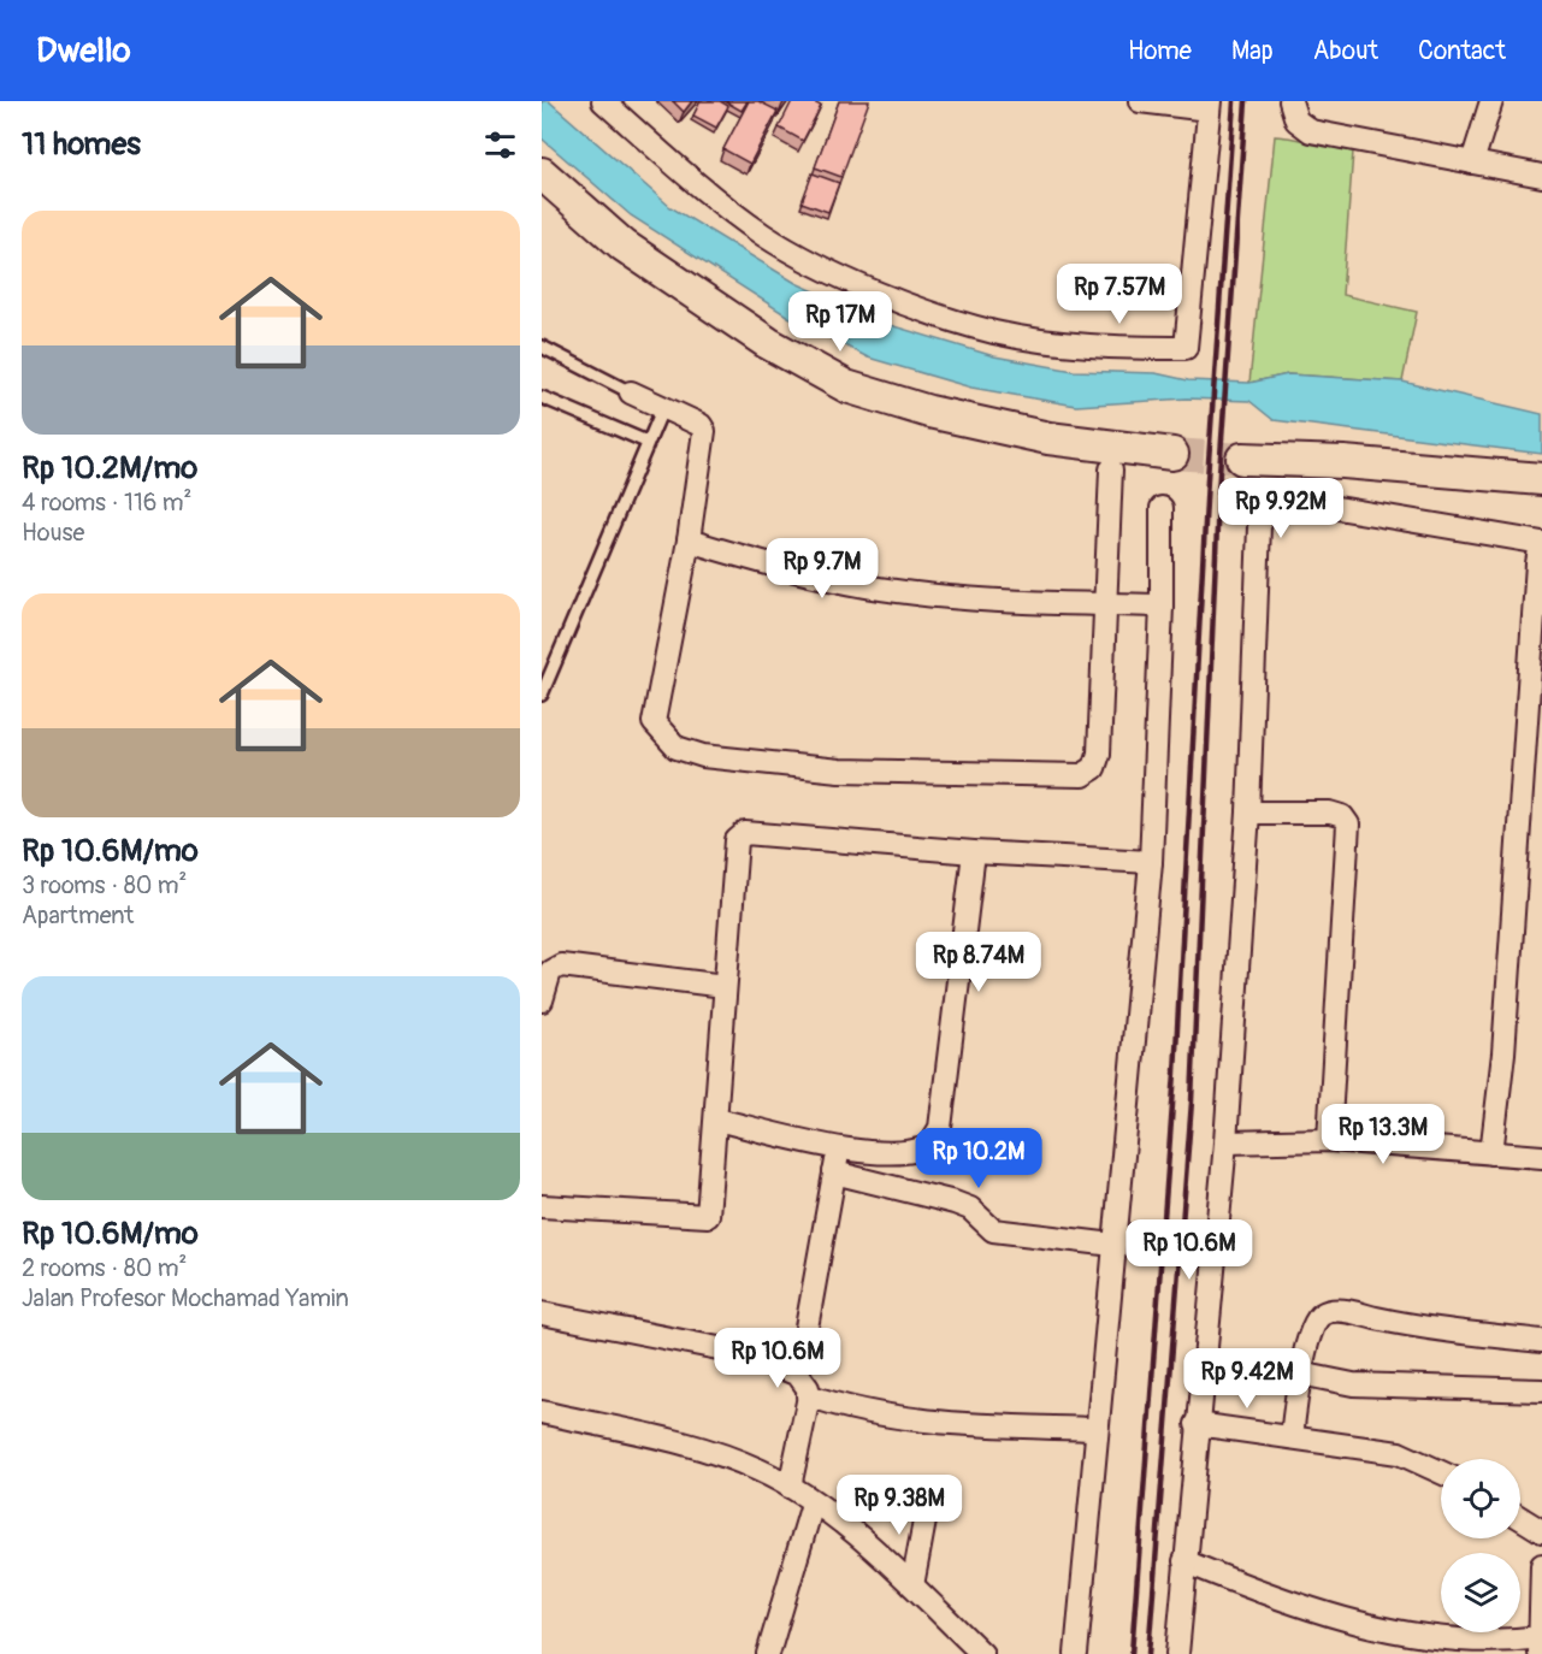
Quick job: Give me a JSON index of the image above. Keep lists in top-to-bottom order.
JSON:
{
  "page": {
    "header": "Dwello",
    "nav": [
      "Home",
      "Map",
      "About",
      "Contact"
    ],
    "heading": "11 homes",
    "list": [
      {
        "name": "Rp 10.2M/mo",
        "note": "4 rooms · 116 m² · House"
      },
      {
        "name": "Rp 10.6M/mo",
        "note": "3 rooms · 80 m² · Apartment"
      },
      {
        "name": "Rp 10.6M/mo",
        "note": "2 rooms · 80 m² · Jalan Profesor Mochamad Yamin"
      }
    ],
    "price": [
      "Rp 7.57M",
      "Rp 17M",
      "Rp 9.92M",
      "Rp 9.7M",
      "Rp 8.74M",
      "Rp 13.3M",
      "Rp 10.2M",
      "Rp 10.6M",
      "Rp 10.6M",
      "Rp 9.42M",
      "Rp 9.38M"
    ]
  }
}
